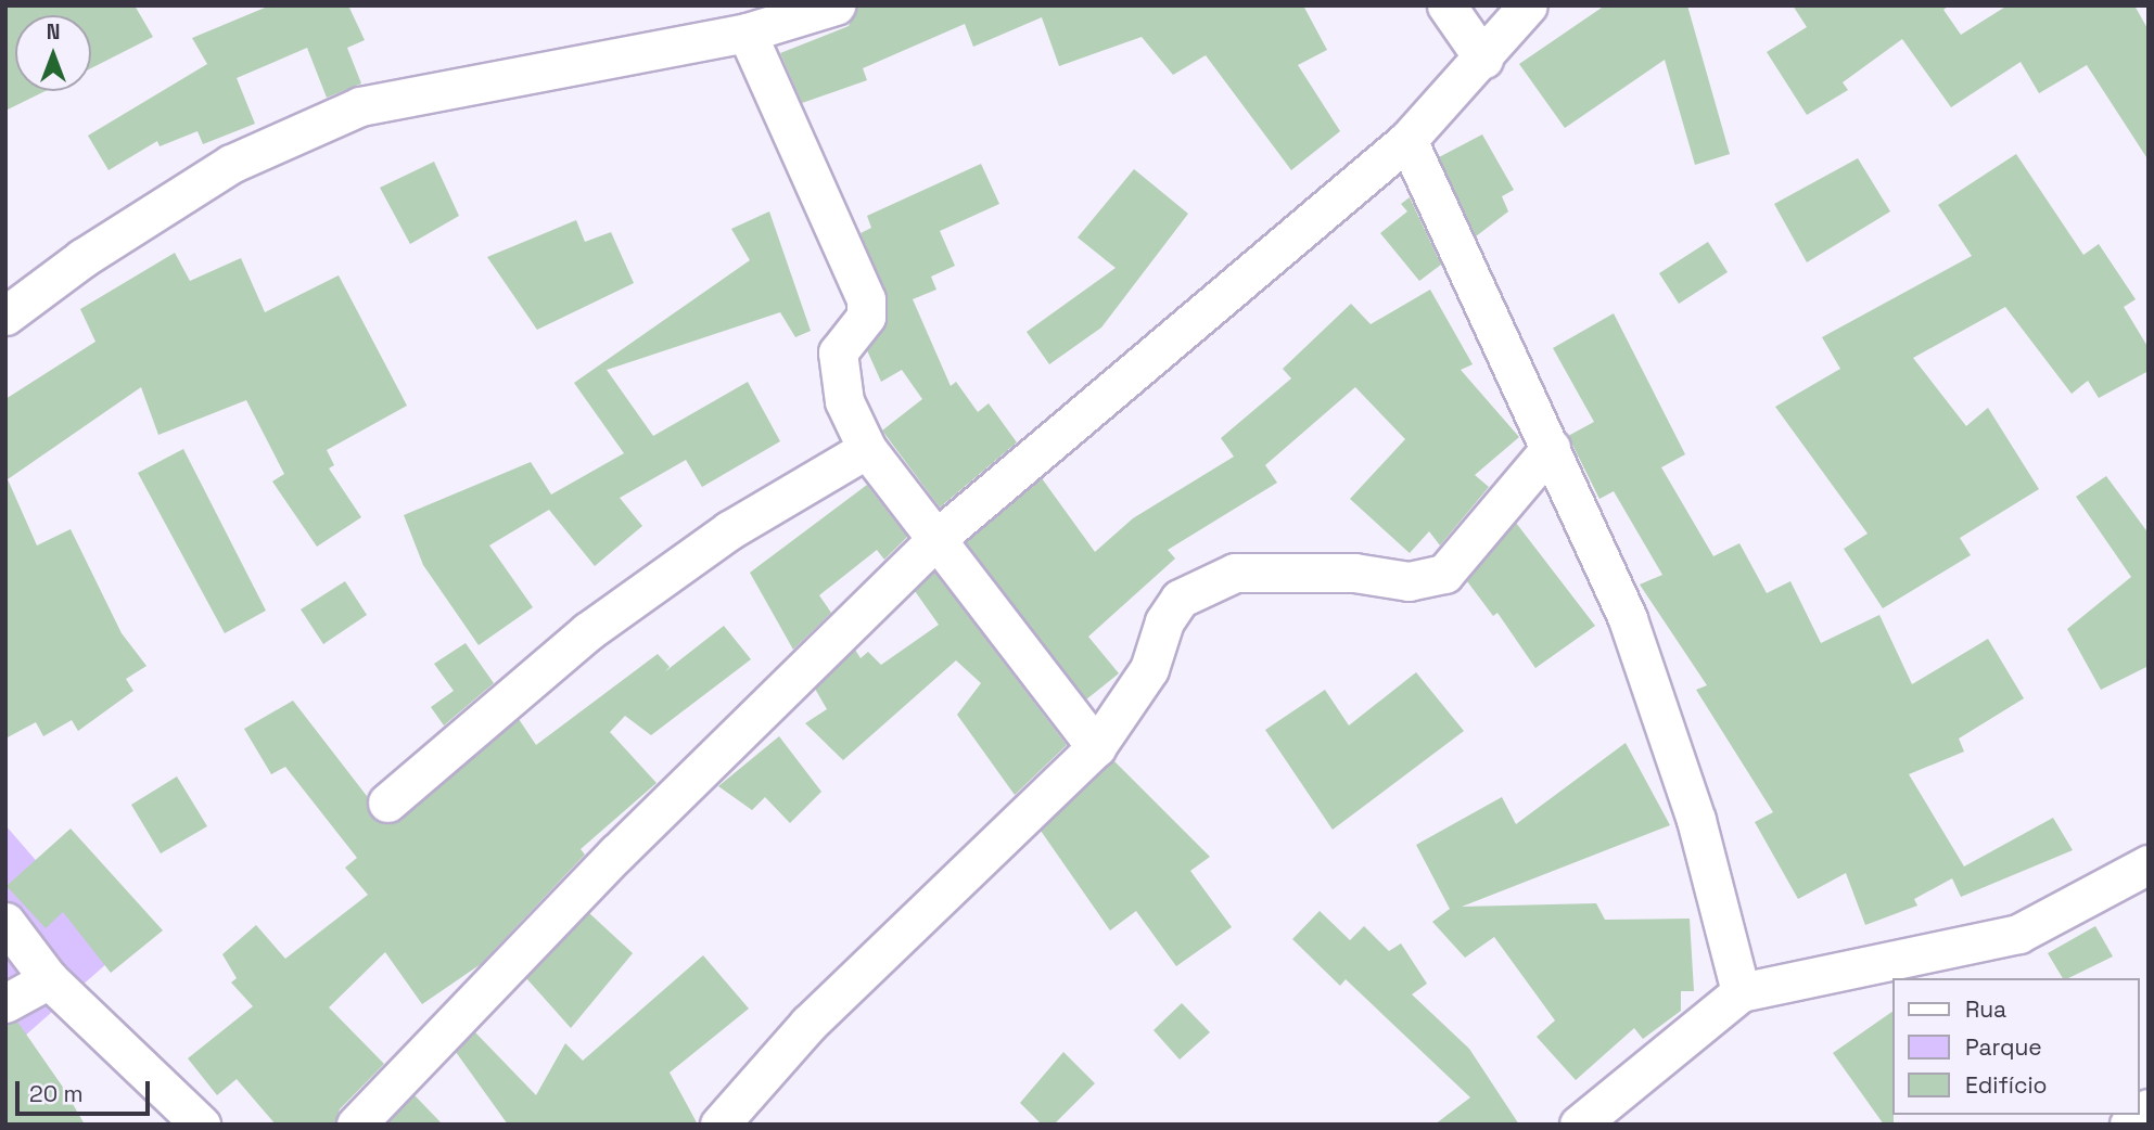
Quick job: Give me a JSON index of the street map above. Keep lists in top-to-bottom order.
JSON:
{
  "legend": ["Rua", "Parque", "Edifício"],
  "scale_bar": "20 m",
  "north": "top"
}
